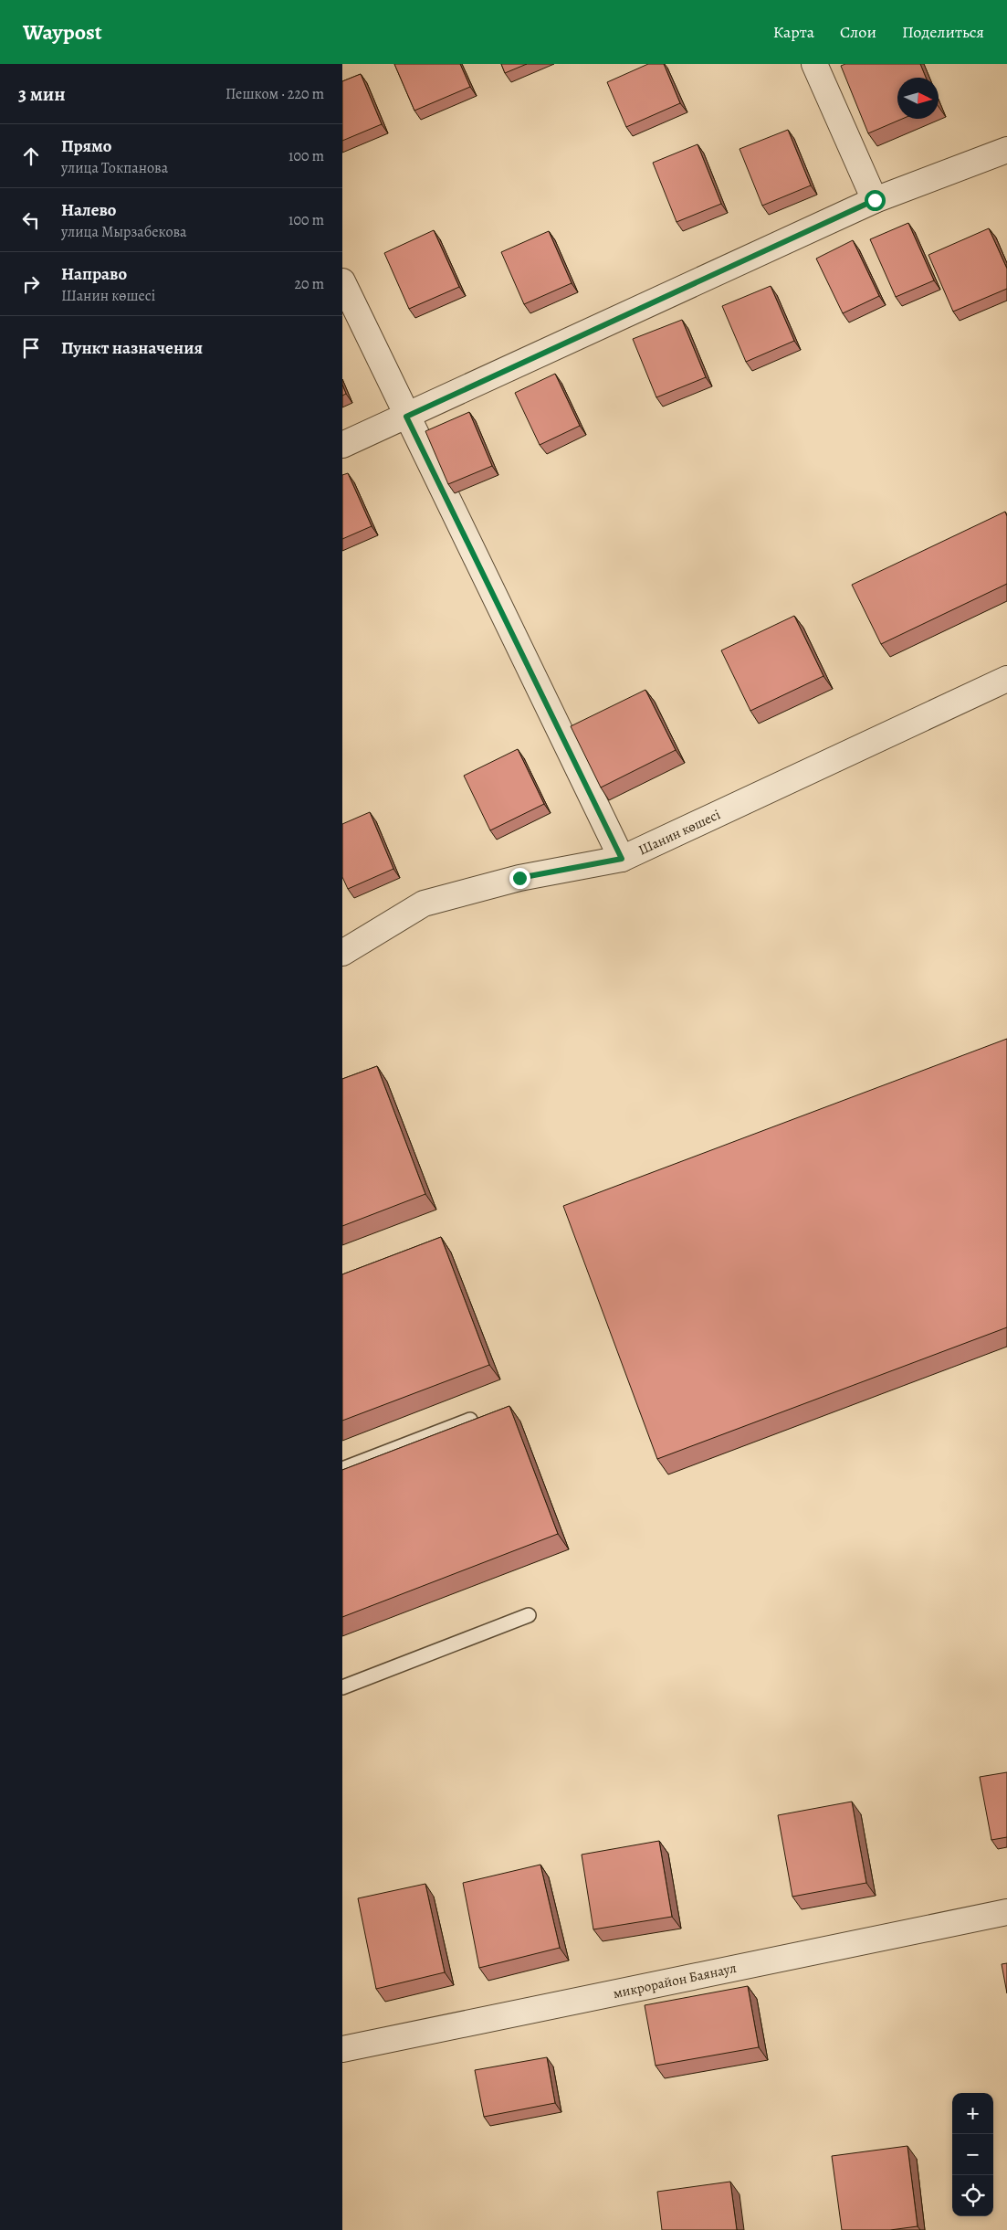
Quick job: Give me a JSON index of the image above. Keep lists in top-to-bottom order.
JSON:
{
  "streets": {
    "street": ["Шанин көшесі", "микрорайон Баянаул"]
  },
  "north": "right",
  "page": {
    "header": "Waypost",
    "nav": ["Карта", "Слои", "Поделиться"],
    "heading": ["3 мин", "Пешком · 220 m"],
    "list": [
      ["Прямо", "улица Токпанова", "100 m"],
      ["Налево", "улица Мырзабекова", "100 m"],
      ["Направо", "Шанин көшесі", "20 m"],
      "Пункт назначения"
    ],
    "map_buttons": ["+", "−"]
  }
}
